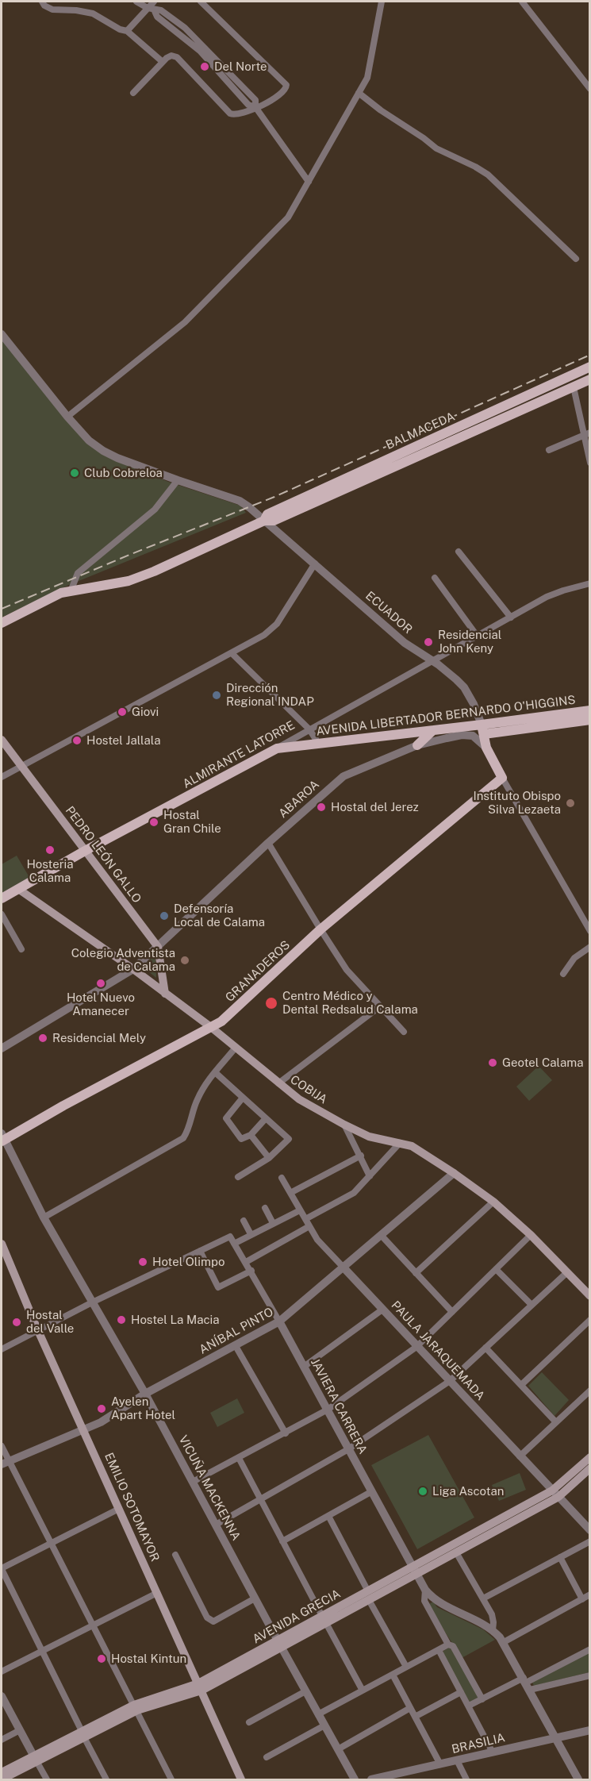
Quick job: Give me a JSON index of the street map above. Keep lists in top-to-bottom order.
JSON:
{
  "streets": {
    "main road": [
      "BALMACEDA",
      "ECUADOR",
      "AVENIDA LIBERTADOR BERNARDO O'HIGGINS",
      "ALMIRANTE LATORRE",
      "PEDRO LEÓN GALLO",
      "GRANADEROS",
      "COBIJA",
      "EMILIO SOTOMAYOR",
      "AVENIDA GRECIA"
    ],
    "street": [
      "ABAROA",
      "ANÍBAL PINTO",
      "PAULA JARAQUEMADA",
      "JAVIERA CARRERA",
      "VICUÑA MACKENNA",
      "BRASILIA"
    ]
  },
  "crossings": [
    ["BALMACEDA", "ECUADOR"],
    ["ECUADOR", "AVENIDA LIBERTADOR BERNARDO O'HIGGINS"],
    ["ECUADOR", "ALMIRANTE LATORRE"],
    ["ECUADOR", "ABAROA"],
    ["ECUADOR", "GRANADEROS"],
    ["AVENIDA LIBERTADOR BERNARDO O'HIGGINS", "ALMIRANTE LATORRE"],
    ["ALMIRANTE LATORRE", "PEDRO LEÓN GALLO"],
    ["ALMIRANTE LATORRE", "COBIJA"],
    ["ABAROA", "PEDRO LEÓN GALLO"],
    ["ABAROA", "COBIJA"],
    ["PEDRO LEÓN GALLO", "COBIJA"],
    ["GRANADEROS", "COBIJA"],
    ["GRANADEROS", "VICUÑA MACKENNA"],
    ["COBIJA", "ANÍBAL PINTO"],
    ["ANÍBAL PINTO", "PAULA JARAQUEMADA"],
    ["ANÍBAL PINTO", "JAVIERA CARRERA"],
    ["ANÍBAL PINTO", "VICUÑA MACKENNA"],
    ["ANÍBAL PINTO", "EMILIO SOTOMAYOR"],
    ["PAULA JARAQUEMADA", "AVENIDA GRECIA"],
    ["JAVIERA CARRERA", "AVENIDA GRECIA"],
    ["JAVIERA CARRERA", "BRASILIA"],
    ["VICUÑA MACKENNA", "AVENIDA GRECIA"],
    ["EMILIO SOTOMAYOR", "AVENIDA GRECIA"]
  ],
  "places": [
    "Del Norte",
    "Club Cobreloa",
    "Residencial John Keny",
    "Dirección Regional INDAP",
    "Giovi",
    "Hostel Jallala",
    "Instituto Obispo Silva Lezaeta",
    "Hostal del Jerez",
    "Hostal Gran Chile",
    "Hosteria Calama",
    "Defensoría Local de Calama",
    "Colegio Adventista de Calama",
    "Hotel Nuevo Amanecer",
    "Centro Médico y Dental Redsalud Calama",
    "Residencial Mely",
    "Geotel Calama",
    "Hotel Olimpo",
    "Hostel La Macia",
    "Hostal del Valle",
    "Ayelen Apart Hotel",
    "Liga Ascotan",
    "Hostal Kintun"
  ]
}
